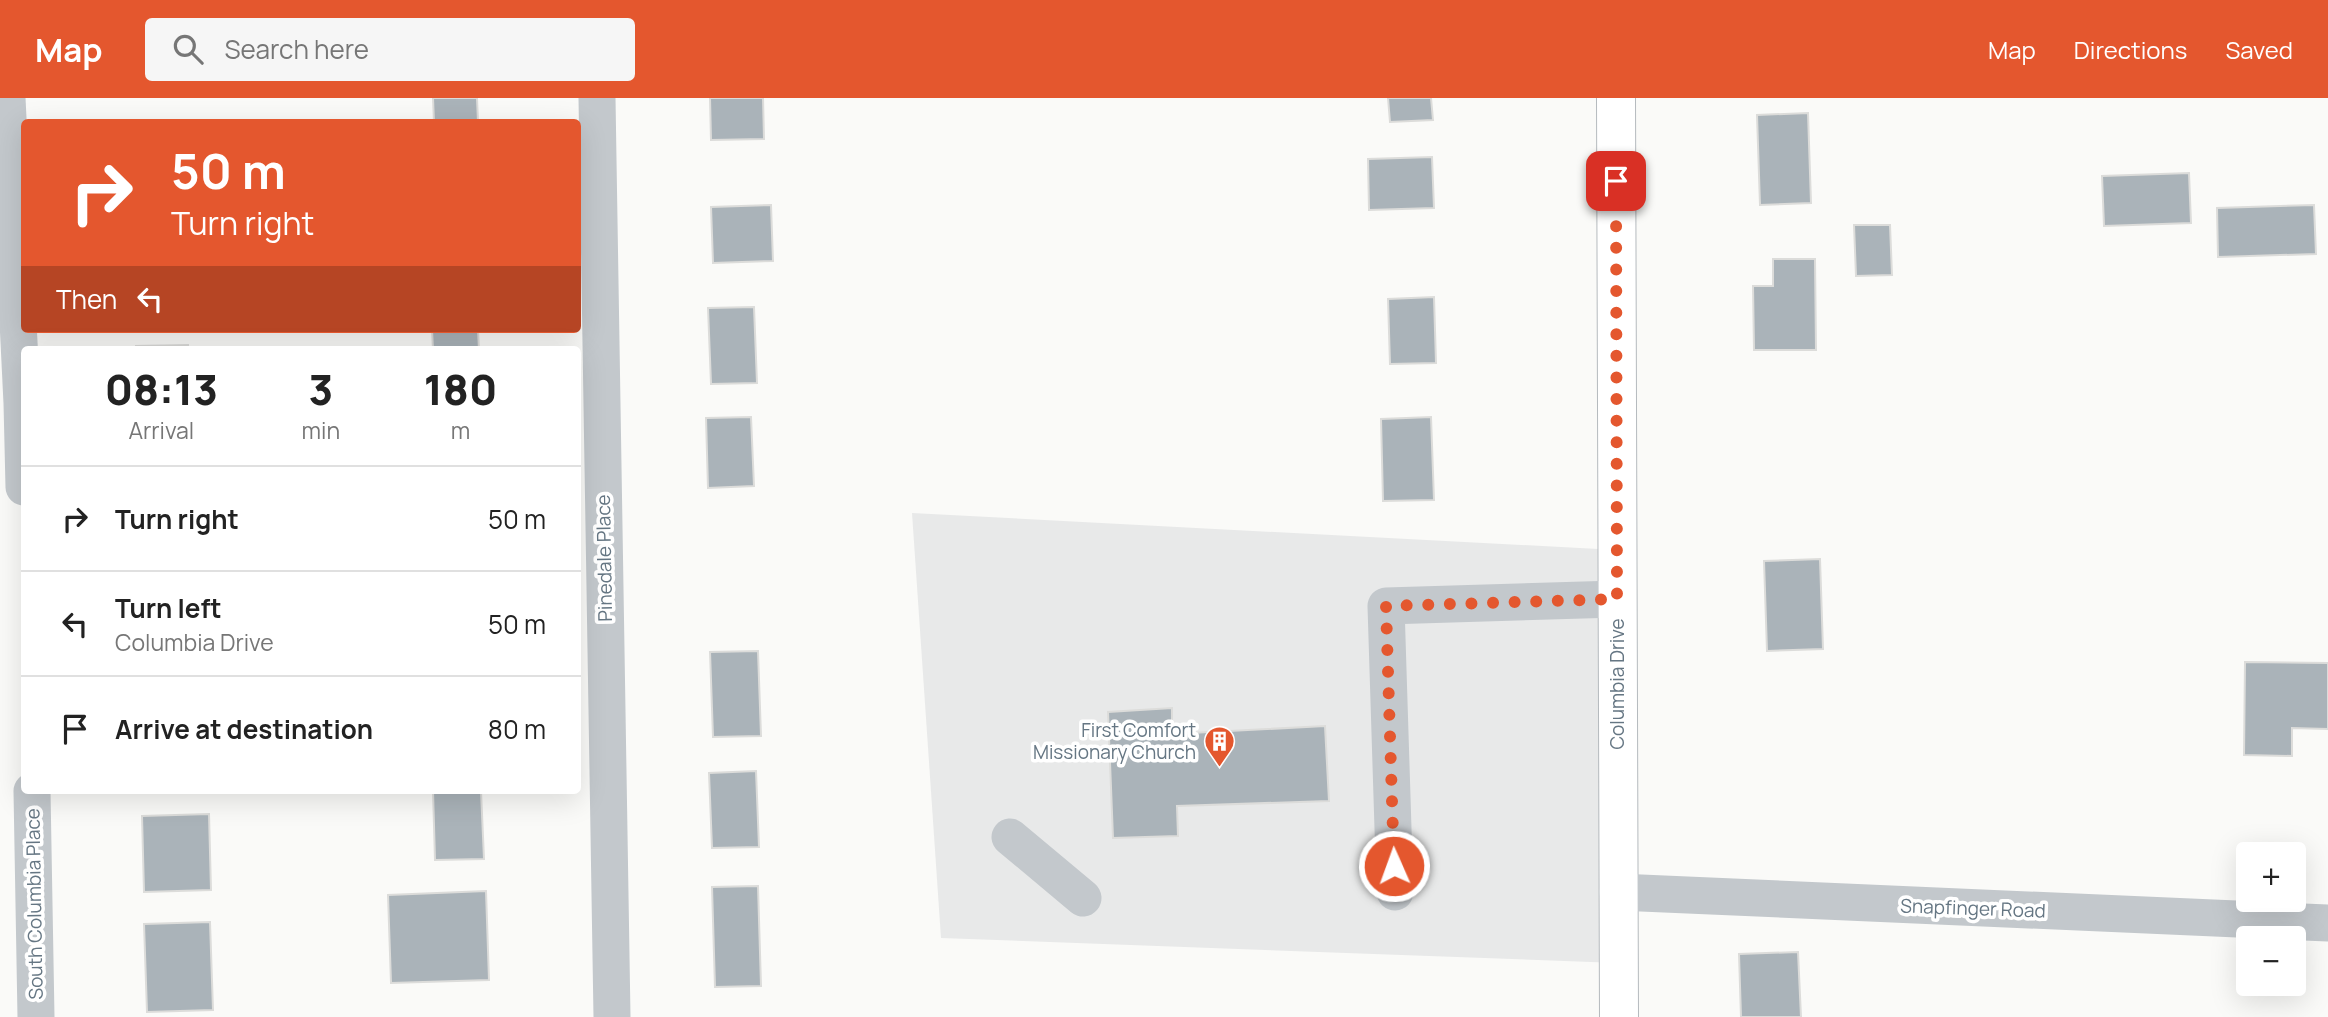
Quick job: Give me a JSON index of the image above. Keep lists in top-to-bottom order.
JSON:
{
  "streets": {
    "main road": ["Columbia Drive"],
    "street": ["Pinedale Place", "South Columbia Place", "Snapfinger Road"]
  },
  "crossings": [
    ["Columbia Drive", "Snapfinger Road"]
  ],
  "places": {
    "building": ["First Comfort Missionary Church"]
  },
  "page": {
    "header": "Map",
    "search": "Search here",
    "nav": ["Map", "Directions", "Saved"],
    "turn": ["50 m", "Turn right"],
    "then": "Then",
    "eta": [
      "08:13",
      "Arrival",
      "3",
      "min",
      "180",
      "m"
    ],
    "list": [
      {
        "name": "Turn right",
        "value": "50 m"
      },
      {
        "name": "Turn left",
        "note": "Columbia Drive",
        "value": "50 m"
      },
      {
        "name": "Arrive at destination",
        "value": "80 m"
      }
    ],
    "map_buttons": ["+", "−"]
  }
}
